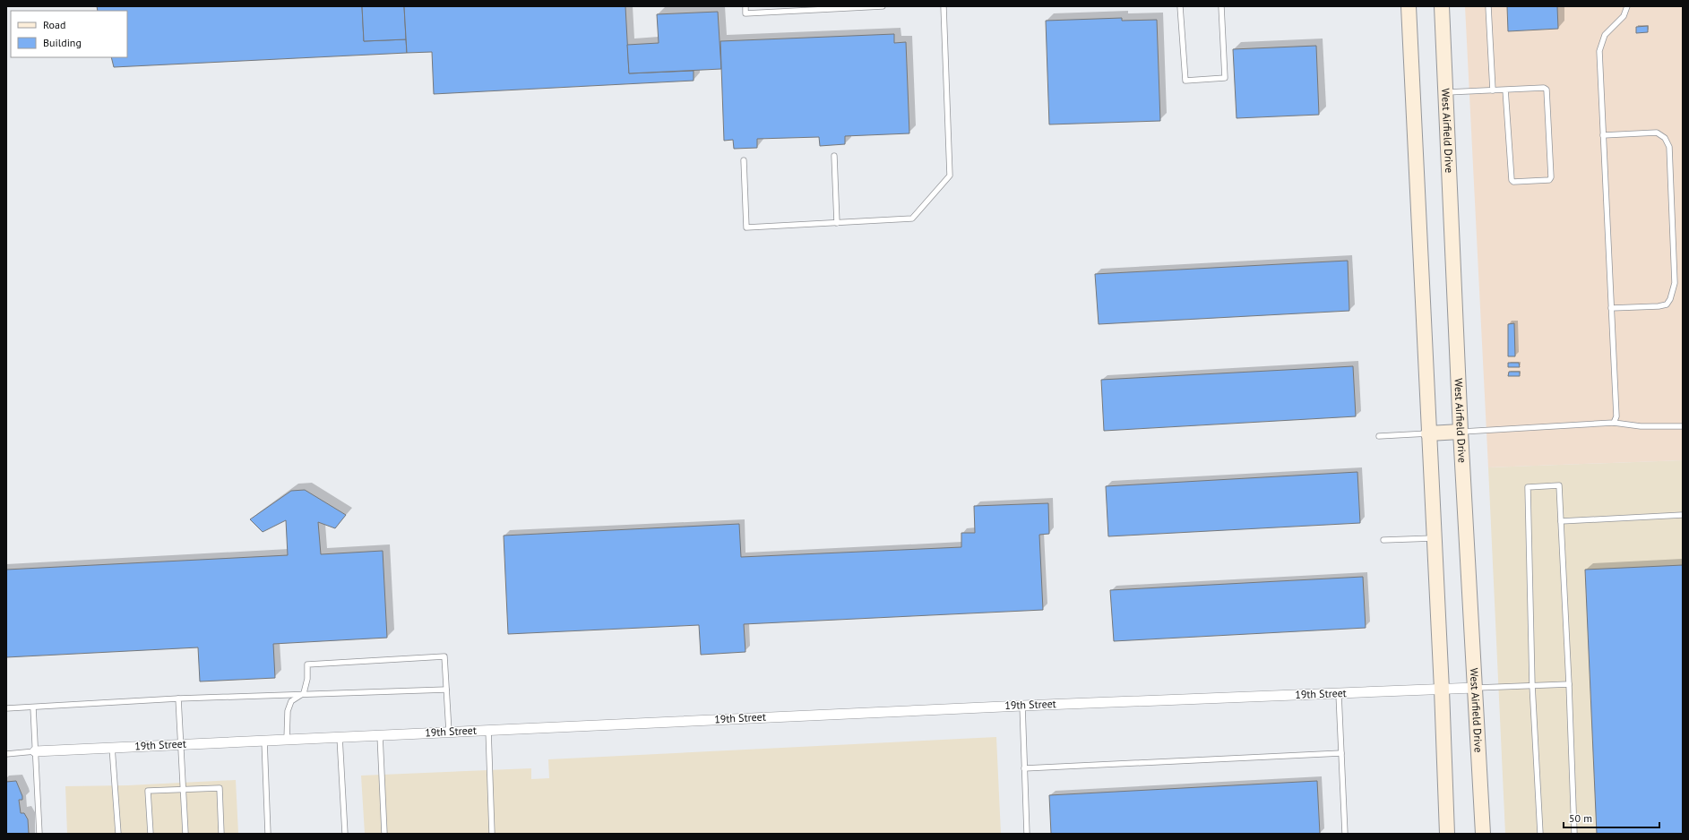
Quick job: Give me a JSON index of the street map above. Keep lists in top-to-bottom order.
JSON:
{
  "streets": {
    "street": ["West Airfield Drive", "19th Street"]
  },
  "crossings": [
    ["West Airfield Drive", "19th Street"]
  ],
  "legend": ["Road", "Building"],
  "scale_bar": "50 m"
}
